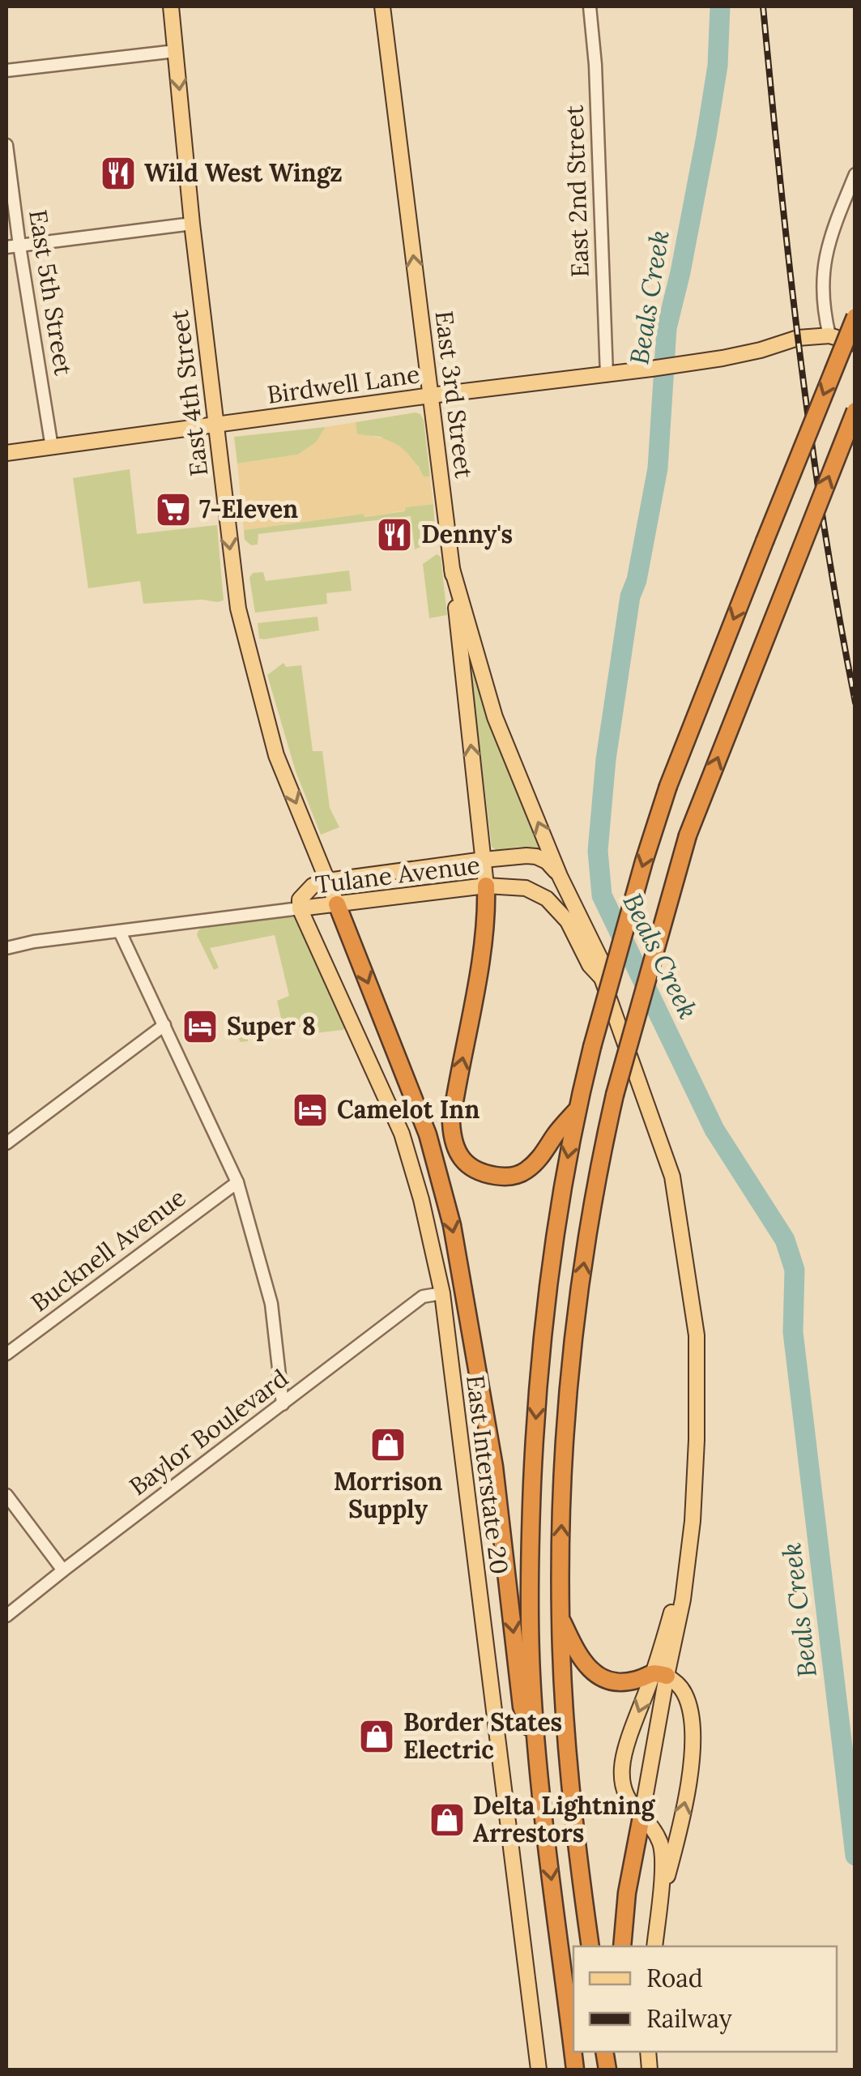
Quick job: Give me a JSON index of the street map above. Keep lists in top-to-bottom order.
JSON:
{
  "streets": {
    "main road": [
      "Birdwell Lane",
      "East 4th Street",
      "East 3rd Street",
      "Tulane Avenue",
      "East Interstate 20"
    ],
    "street": [
      "East 2nd Street",
      "East 5th Street",
      "Bucknell Avenue",
      "Baylor Boulevard"
    ]
  },
  "crossings": [
    ["East 2nd Street", "Birdwell Lane"],
    ["East 5th Street", "Birdwell Lane"],
    ["Birdwell Lane", "East 4th Street"],
    ["Birdwell Lane", "East 3rd Street"],
    ["East 4th Street", "Tulane Avenue"],
    ["East 3rd Street", "Tulane Avenue"],
    ["Tulane Avenue", "East Interstate 20"],
    ["Baylor Boulevard", "East Interstate 20"]
  ],
  "one_way": ["East 4th Street"],
  "water": ["Beals Creek"],
  "places": {
    "restaurant": ["Wild West Wingz", "Denny's"],
    "supermarket": ["7-Eleven"],
    "hotel": ["Super 8", "Camelot Inn"],
    "shop": ["Morrison Supply", "Border States Electric", "Delta Lightning Arrestors"]
  },
  "legend": ["Road", "Railway"]
}
